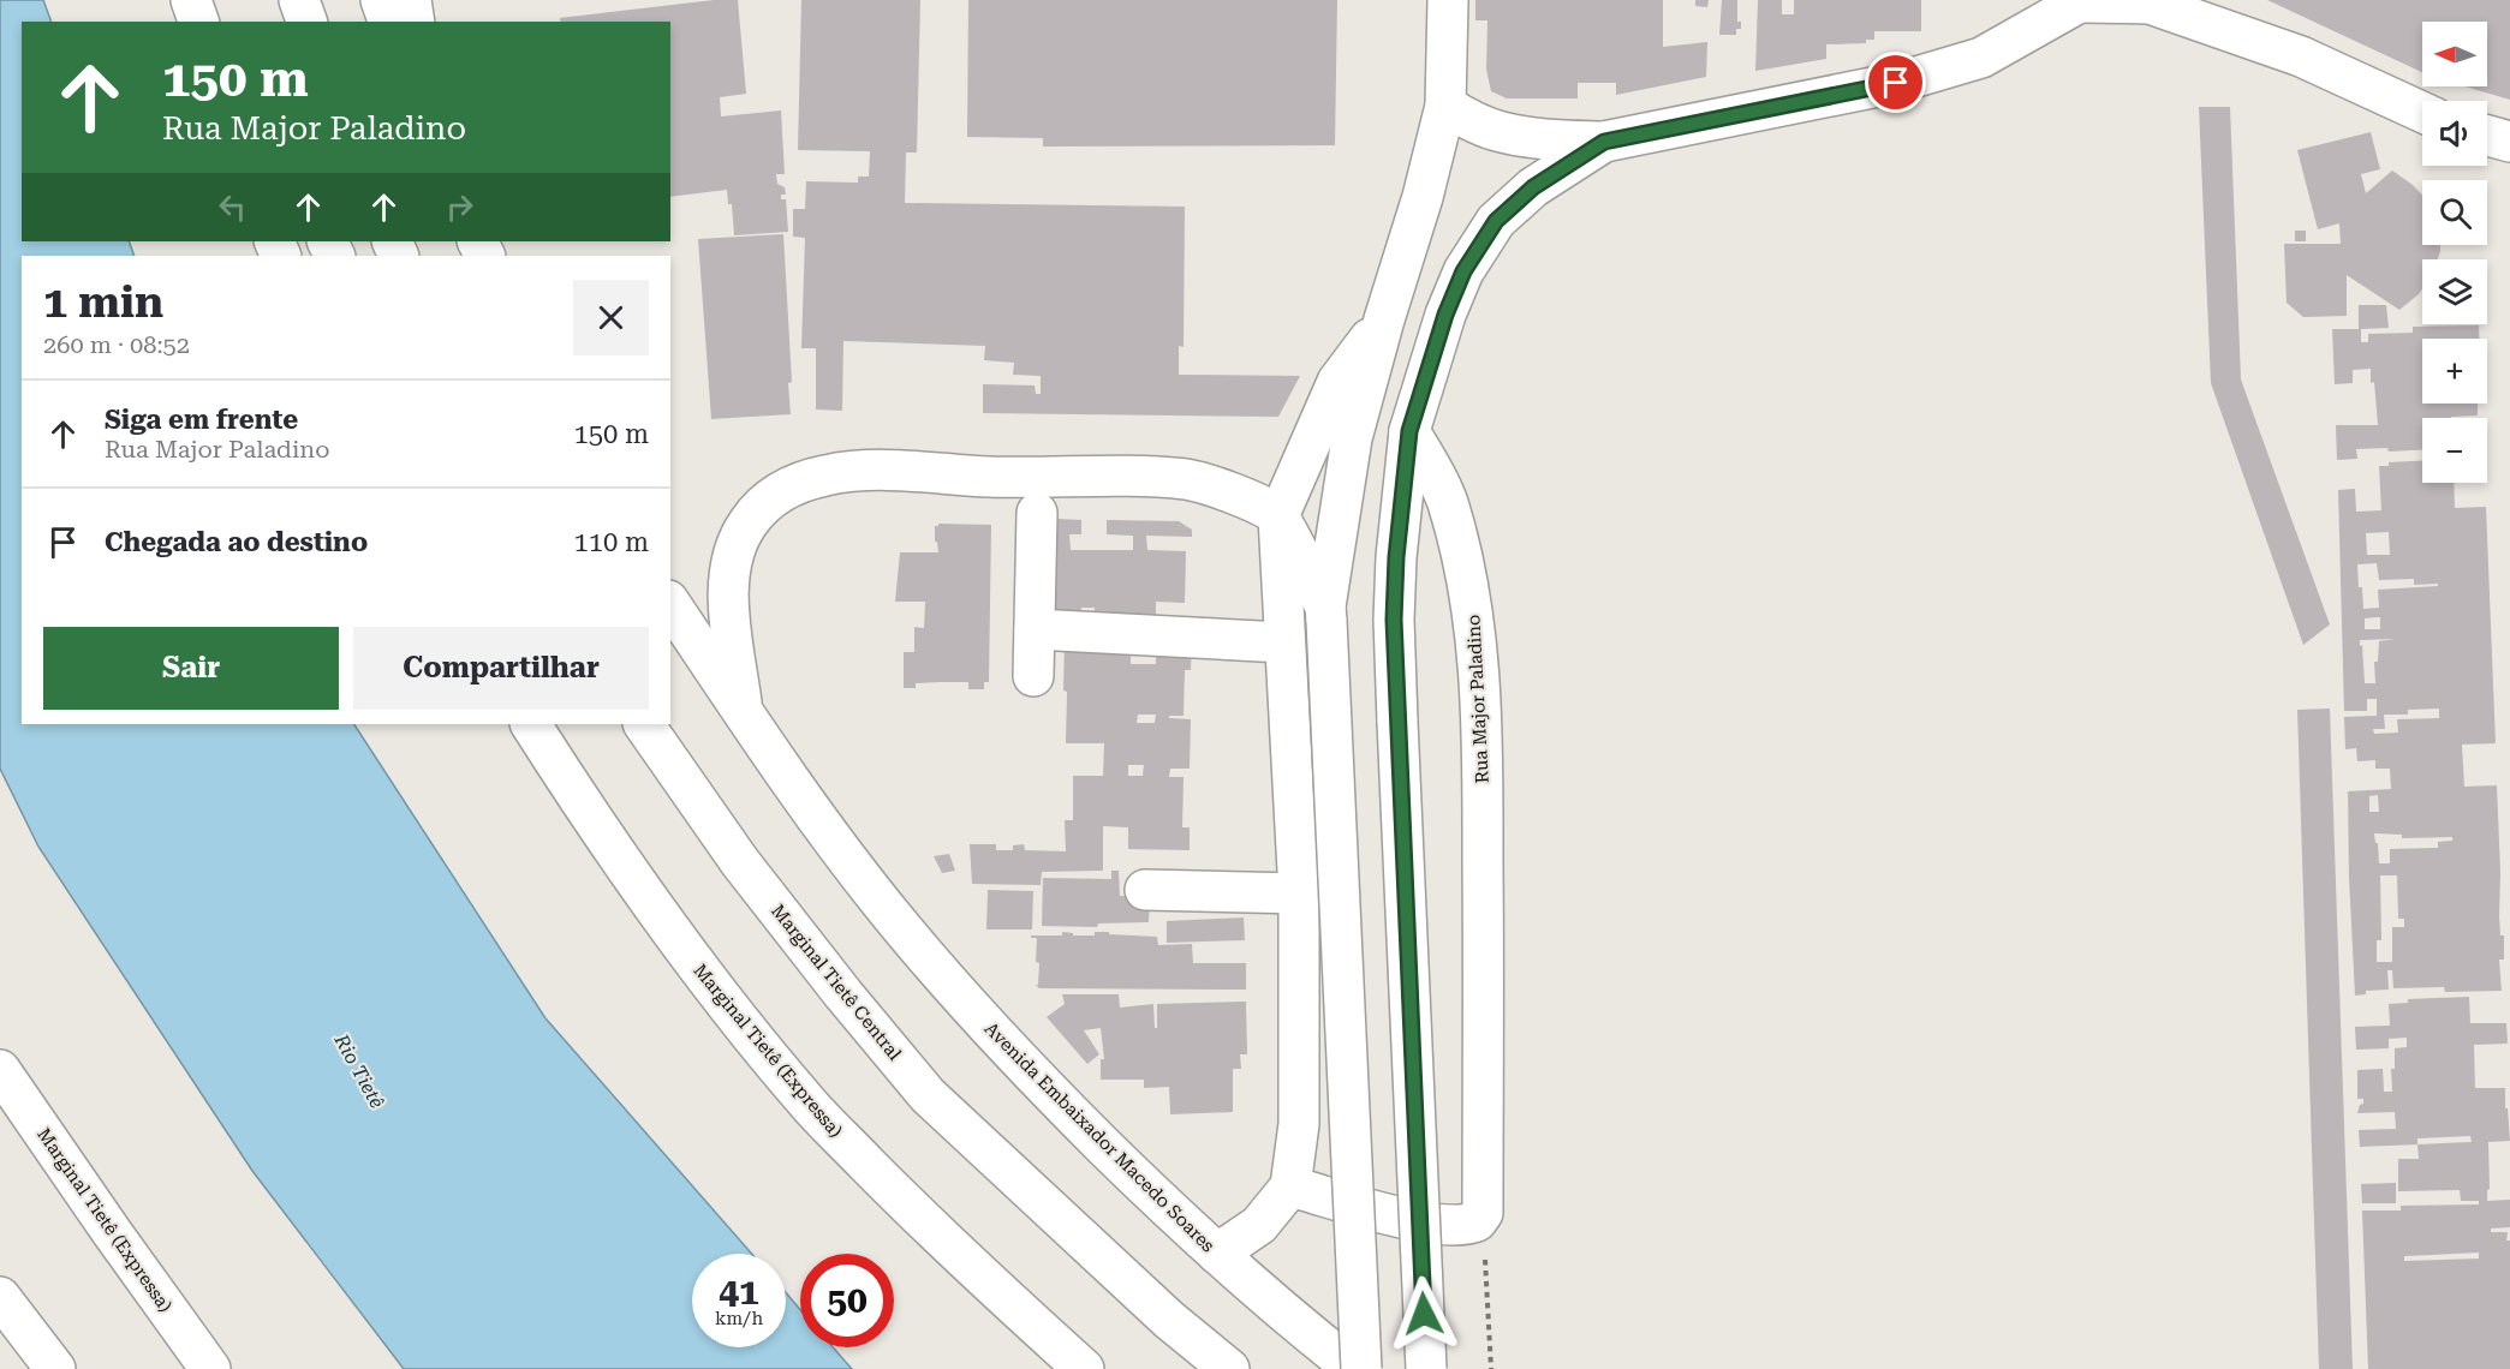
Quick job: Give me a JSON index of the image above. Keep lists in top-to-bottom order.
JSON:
{
  "streets": {
    "main road": [
      "Rua Major Paladino",
      "Marginal Tietê Central",
      "Marginal Tietê (Expressa)",
      "Avenida Embaixador Macedo Soares"
    ]
  },
  "water": ["Rio Tietê"],
  "north": "left",
  "page": {
    "map_buttons": ["+", "−"],
    "turn": ["150 m", "Rua Major Paladino"],
    "heading": ["1 min", "260 m · 08:52"],
    "list": [
      {
        "name": "Siga em frente",
        "note": "Rua Major Paladino",
        "value": "150 m"
      },
      {
        "name": "Chegada ao destino",
        "value": "110 m"
      }
    ],
    "buttons": ["Sair", "Compartilhar"],
    "speed": "41 km/h",
    "limit": "50"
  }
}
